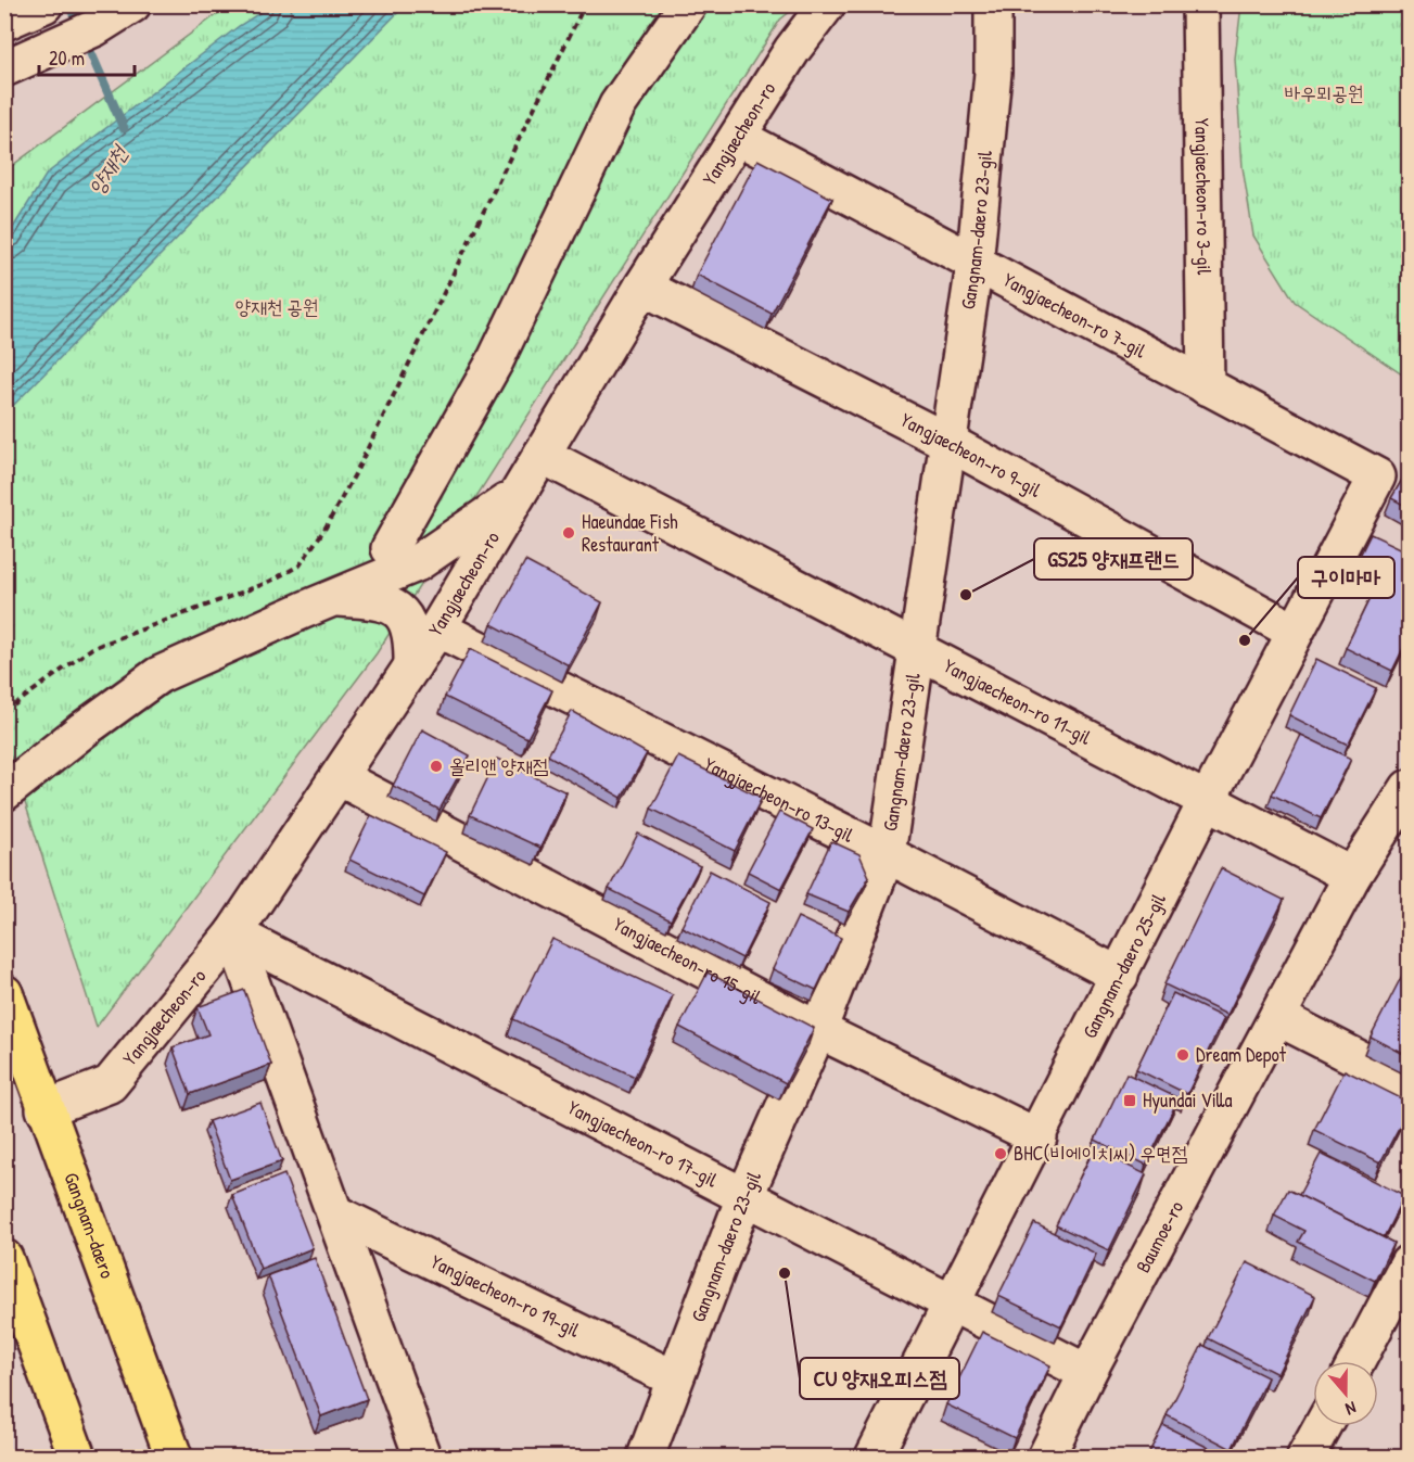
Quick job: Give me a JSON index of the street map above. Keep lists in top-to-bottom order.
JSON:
{
  "streets": {
    "main road": ["Gangnam-daero"],
    "street": [
      "Yangjaecheon-ro",
      "Yangjaecheon-ro 3-gil",
      "Gangnam-daero 23-gil",
      "Yangjaecheon-ro 7-gil",
      "Yangjaecheon-ro 9-gil",
      "Yangjaecheon-ro 11-gil",
      "Yangjaecheon-ro 13-gil",
      "Yangjaecheon-ro 15-gil",
      "Gangnam-daero 25-gil",
      "Yangjaecheon-ro 17-gil",
      "Baumoe-ro",
      "Yangjaecheon-ro 19-gil"
    ]
  },
  "crossings": [
    ["Yangjaecheon-ro", "Yangjaecheon-ro 7-gil"],
    ["Yangjaecheon-ro", "Yangjaecheon-ro 9-gil"],
    ["Yangjaecheon-ro", "Yangjaecheon-ro 11-gil"],
    ["Yangjaecheon-ro", "Yangjaecheon-ro 13-gil"],
    ["Yangjaecheon-ro", "Yangjaecheon-ro 15-gil"],
    ["Yangjaecheon-ro", "Yangjaecheon-ro 17-gil"],
    ["Yangjaecheon-ro", "Gangnam-daero"],
    ["Yangjaecheon-ro 3-gil", "Yangjaecheon-ro 7-gil"],
    ["Gangnam-daero 23-gil", "Yangjaecheon-ro 7-gil"],
    ["Gangnam-daero 23-gil", "Yangjaecheon-ro 9-gil"],
    ["Gangnam-daero 23-gil", "Yangjaecheon-ro 11-gil"],
    ["Gangnam-daero 23-gil", "Yangjaecheon-ro 13-gil"],
    ["Gangnam-daero 23-gil", "Yangjaecheon-ro 15-gil"],
    ["Gangnam-daero 23-gil", "Yangjaecheon-ro 17-gil"],
    ["Gangnam-daero 23-gil", "Yangjaecheon-ro 19-gil"],
    ["Yangjaecheon-ro 7-gil", "Gangnam-daero 25-gil"],
    ["Yangjaecheon-ro 9-gil", "Gangnam-daero 25-gil"],
    ["Yangjaecheon-ro 11-gil", "Gangnam-daero 25-gil"],
    ["Yangjaecheon-ro 11-gil", "Baumoe-ro"],
    ["Yangjaecheon-ro 13-gil", "Gangnam-daero 25-gil"],
    ["Yangjaecheon-ro 15-gil", "Gangnam-daero 25-gil"],
    ["Gangnam-daero 25-gil", "Yangjaecheon-ro 17-gil"],
    ["Yangjaecheon-ro 17-gil", "Baumoe-ro"]
  ],
  "water": ["양재천"],
  "parks": ["바우뫼공원", "양재천 공원"],
  "places": {
    "other": [
      "Haeundae Fish Restaurant",
      "GS25 양재프랜드",
      "구이마마",
      "올리앤 양재점",
      "Dream Depot",
      "BHC(비에이치씨) 우면점",
      "CU 양재오피스점"
    ],
    "transit": ["Hyundai Villa"]
  },
  "scale_bar": "20 m",
  "north": "bottom"
}
